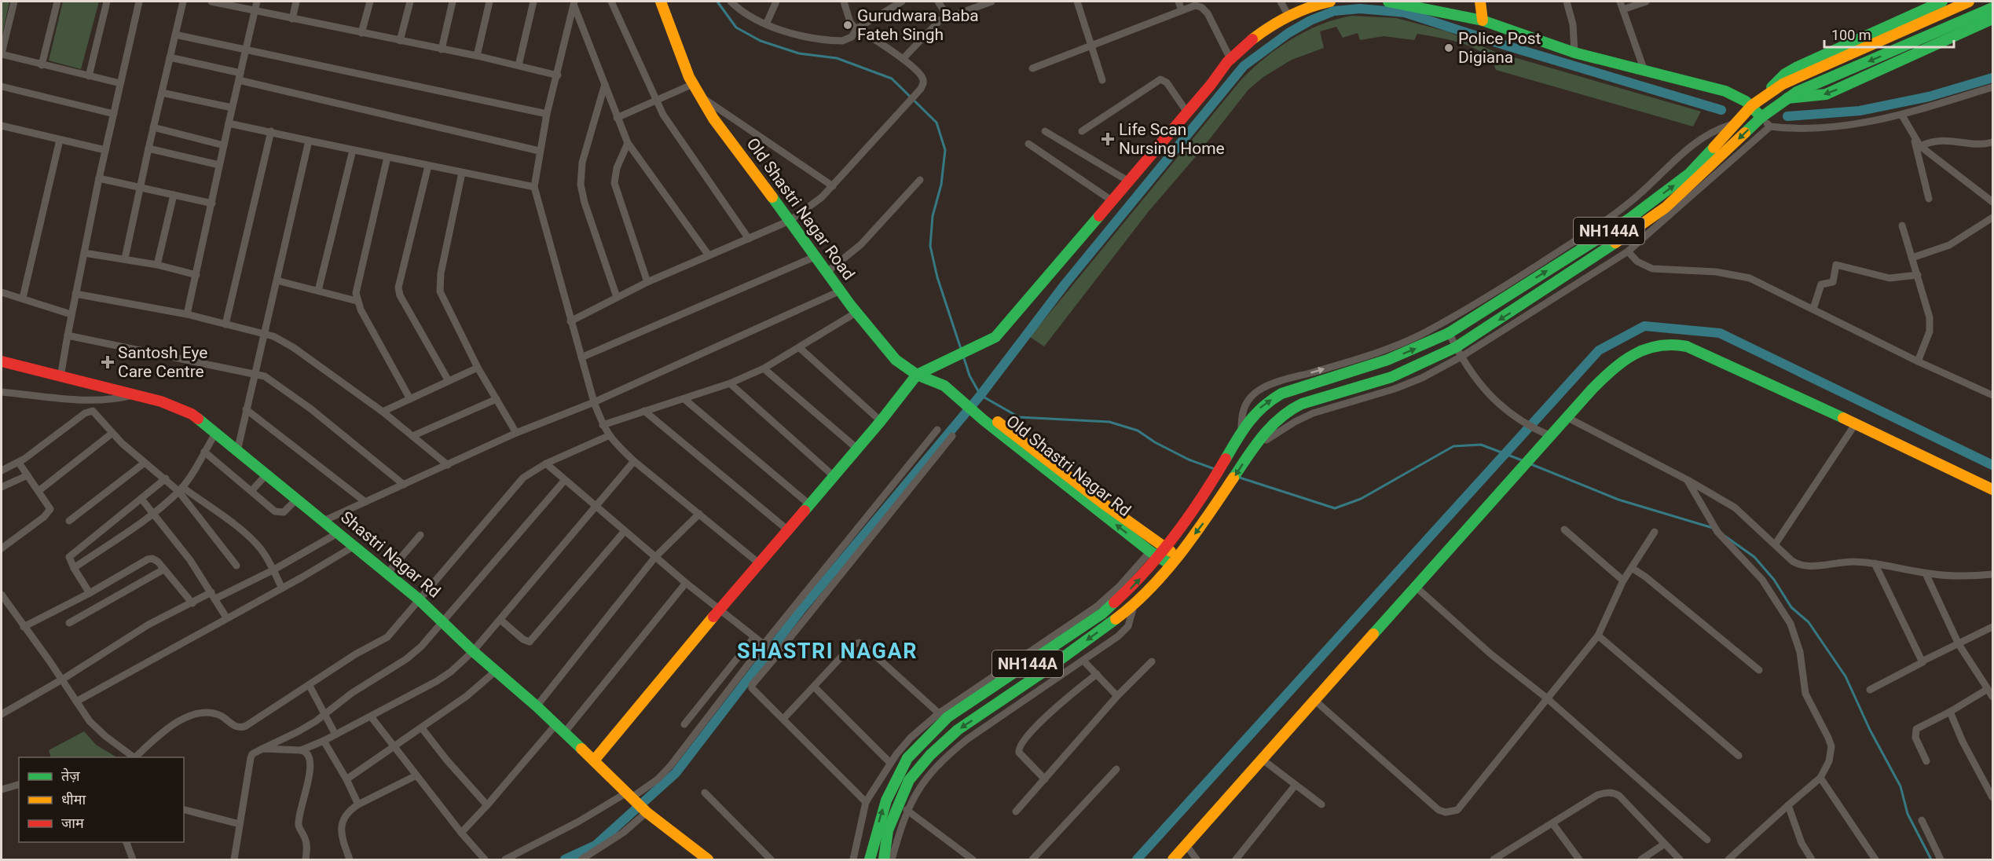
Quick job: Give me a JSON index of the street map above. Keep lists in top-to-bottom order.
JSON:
{
  "streets": {
    "main road": [
      "Old Shastri Nagar Road",
      "NH144A",
      "Old Shastri Nagar Rd",
      "Shastri Nagar Rd"
    ]
  },
  "crossings": [
    ["Old Shastri Nagar Road", "Old Shastri Nagar Rd"],
    ["NH144A", "Old Shastri Nagar Rd"]
  ],
  "districts": ["SHASTRI NAGAR"],
  "places": {
    "other": ["Gurudwara Baba Fateh Singh", "Police Post Digiana"],
    "health": ["Life Scan Nursing Home", "Santosh Eye Care Centre"]
  },
  "legend": ["तेज़", "धीमा", "जाम"],
  "scale_bar": "100 m"
}
